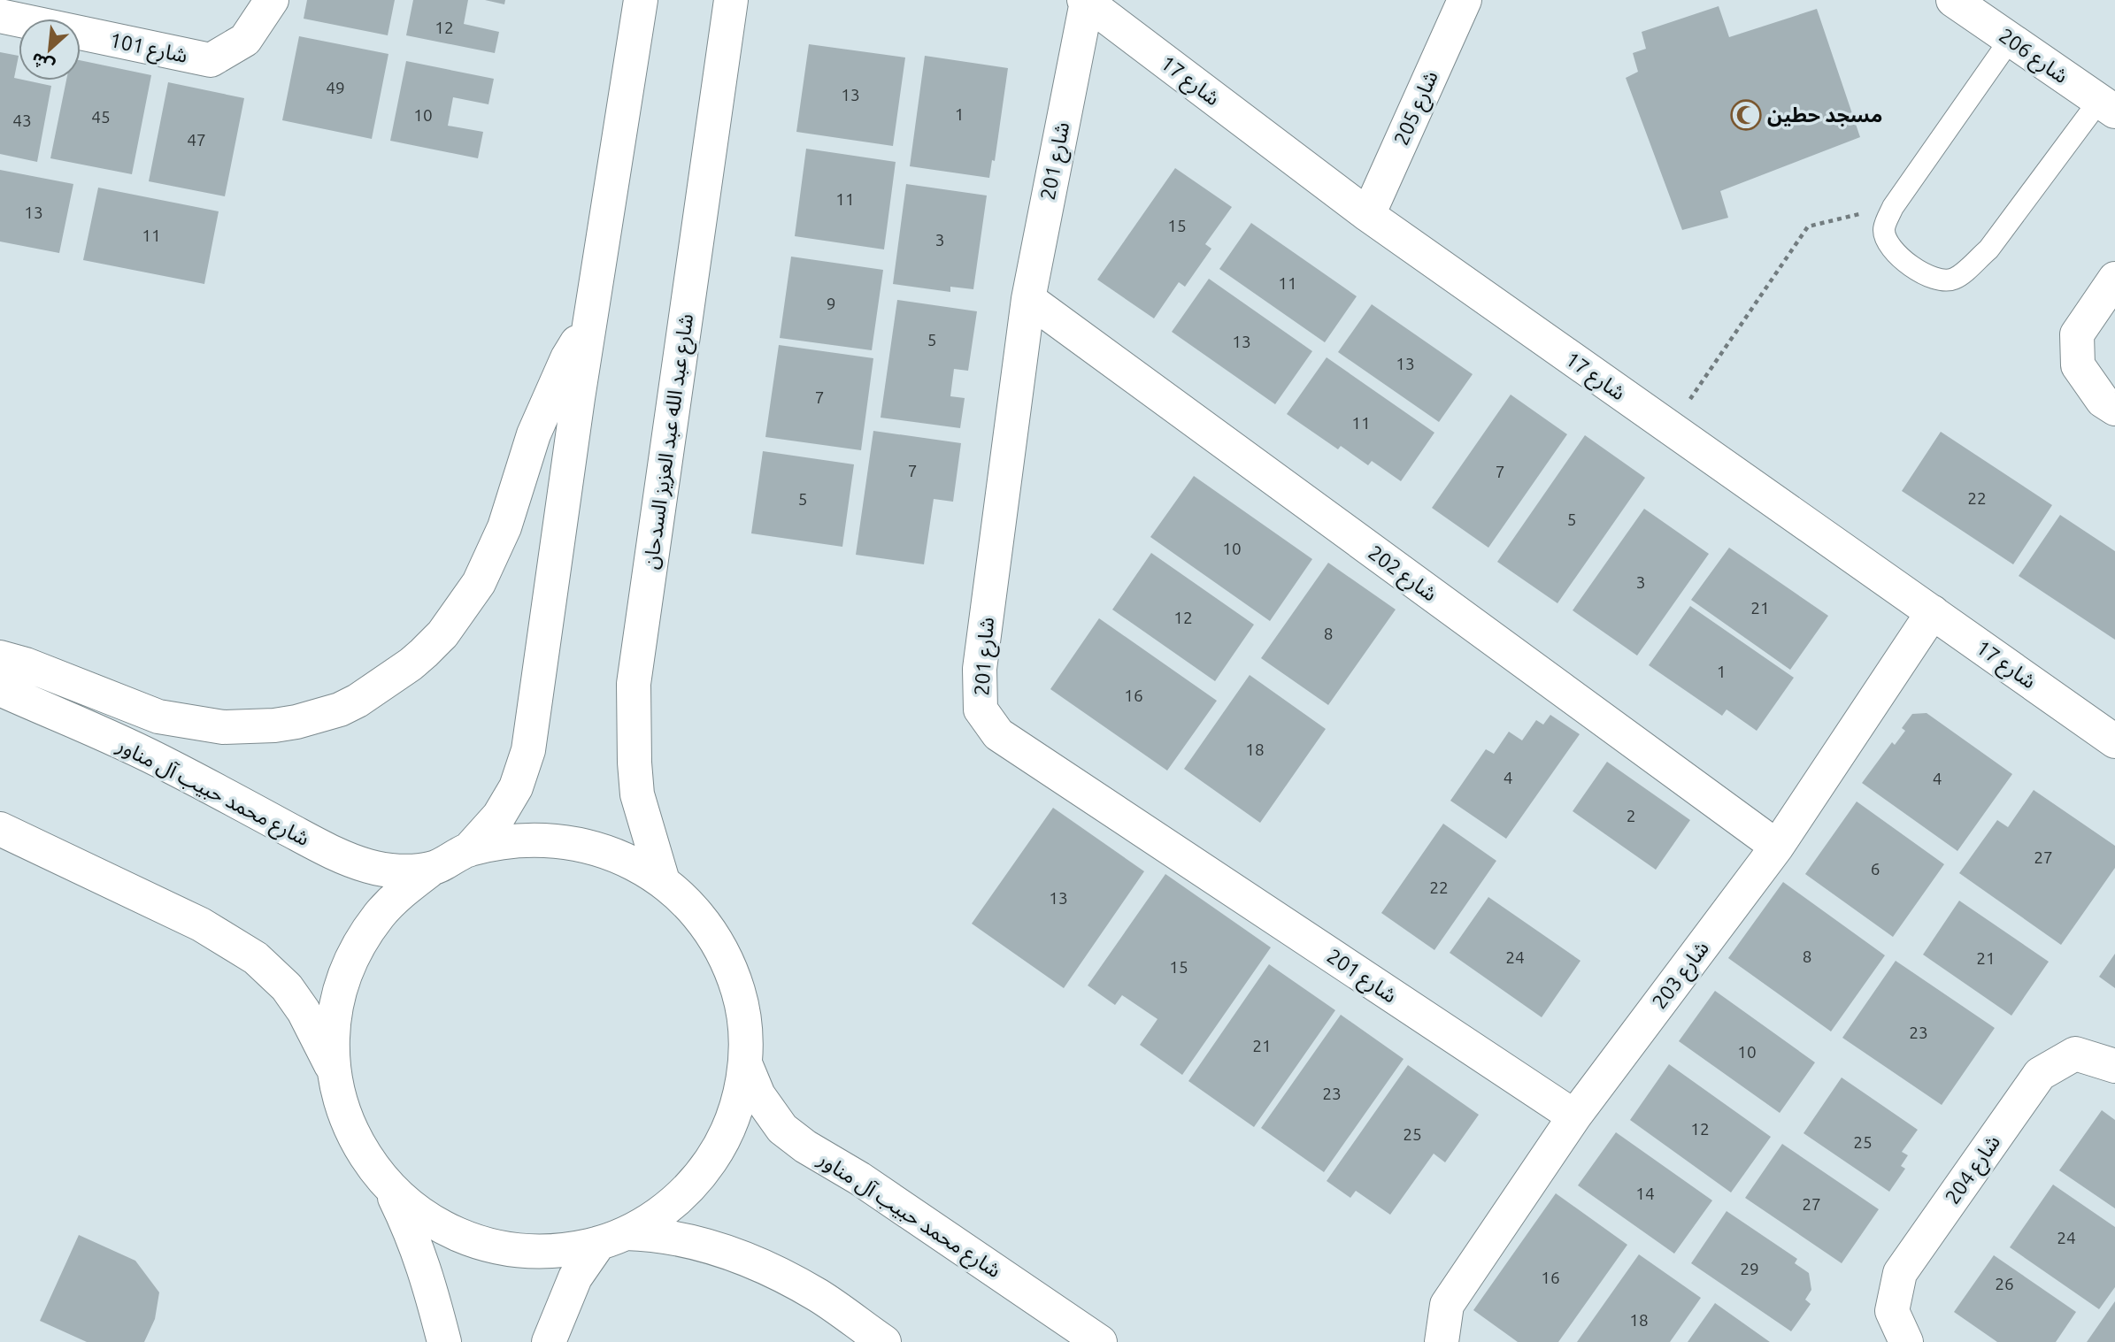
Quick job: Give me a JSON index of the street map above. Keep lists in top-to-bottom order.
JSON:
{
  "streets": {
    "street": [
      "شارع 101",
      "شارع 206",
      "شارع 17",
      "شارع 205",
      "شارع 201",
      "شارع عبد الله عبد العزيز السدحان",
      "شارع 202",
      "شارع محمد حبيب آل مناور",
      "شارع 203",
      "شارع 204"
    ]
  },
  "crossings": [
    ["شارع 17", "شارع 205"],
    ["شارع 17", "شارع 201"],
    ["شارع 17", "شارع 203"],
    ["شارع 201", "شارع 202"],
    ["شارع 201", "شارع 203"],
    ["شارع 202", "شارع 203"]
  ],
  "places": {
    "mosque": ["مسجد حطين"]
  },
  "house_numbers": [
    "12",
    "49",
    "13",
    "1",
    "10",
    "45",
    "43",
    "47",
    "11",
    "13",
    "15",
    "11",
    "3",
    "11",
    "9",
    "5",
    "13",
    "13",
    "7",
    "11",
    "7",
    "7",
    "22",
    "5",
    "5",
    "10",
    "3",
    "21",
    "12",
    "8",
    "1",
    "16",
    "18",
    "4",
    "4",
    "2",
    "27",
    "6",
    "22",
    "13",
    "8",
    "24",
    "21",
    "15",
    "23",
    "21",
    "10",
    "23",
    "12",
    "25",
    "25",
    "14",
    "27",
    "24",
    "29",
    "16",
    "26",
    "18"
  ],
  "north": "bottom left"
}
